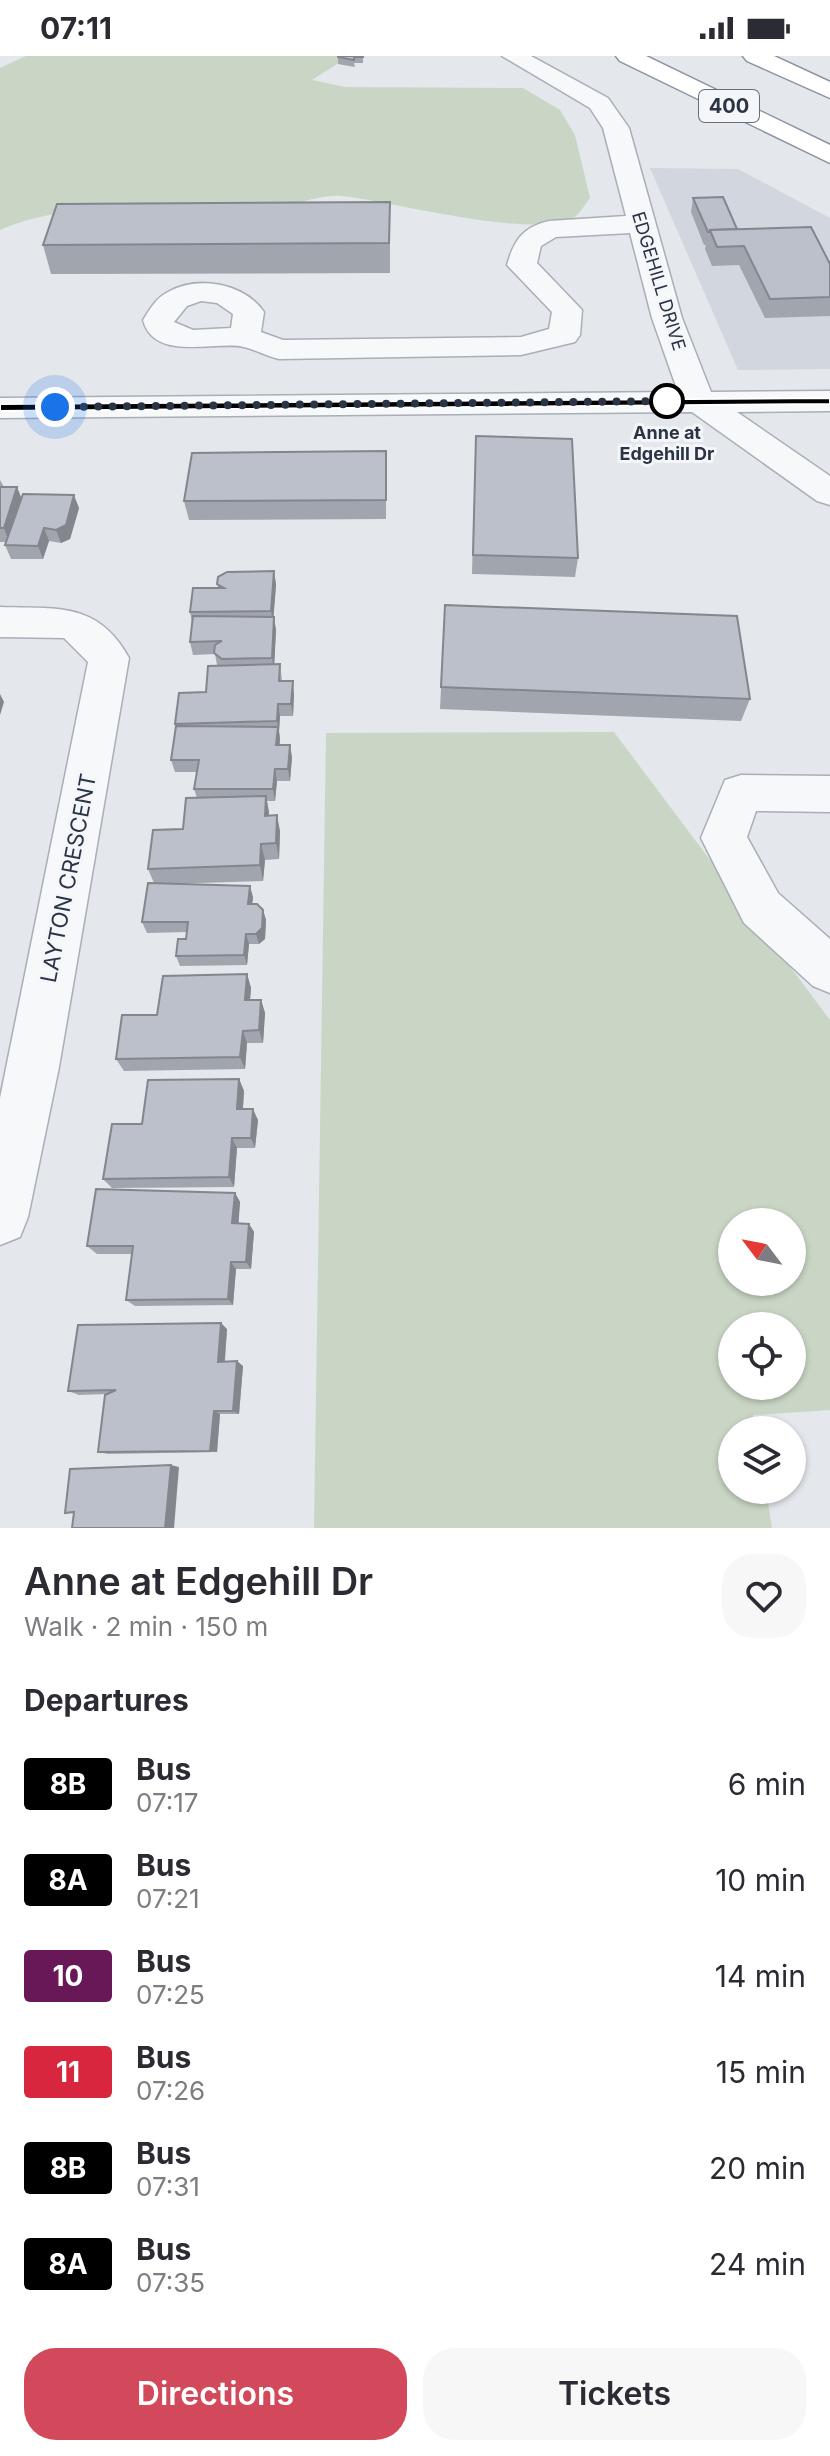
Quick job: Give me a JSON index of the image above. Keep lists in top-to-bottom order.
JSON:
{
  "streets": {
    "highway": ["400"],
    "street": ["EDGEHILL DRIVE", "LAYTON CRESCENT"]
  },
  "places": ["Anne at Edgehill Dr"],
  "lines": ["bus line 8B"],
  "north": "top left",
  "page": {
    "status": "07:11",
    "heading": [
      ["Anne at Edgehill Dr", "Walk · 2 min · 150 m"],
      "Departures"
    ],
    "list": [
      {
        "mark": "8B",
        "name": "Bus",
        "note": "07:17",
        "value": "6 min"
      },
      {
        "mark": "8A",
        "name": "Bus",
        "note": "07:21",
        "value": "10 min"
      },
      {
        "mark": "10",
        "name": "Bus",
        "note": "07:25",
        "value": "14 min"
      },
      {
        "mark": "11",
        "name": "Bus",
        "note": "07:26",
        "value": "15 min"
      },
      {
        "mark": "8B",
        "name": "Bus",
        "note": "07:31",
        "value": "20 min"
      },
      {
        "mark": "8A",
        "name": "Bus",
        "note": "07:35",
        "value": "24 min"
      }
    ],
    "buttons": ["Directions", "Tickets"]
  }
}
